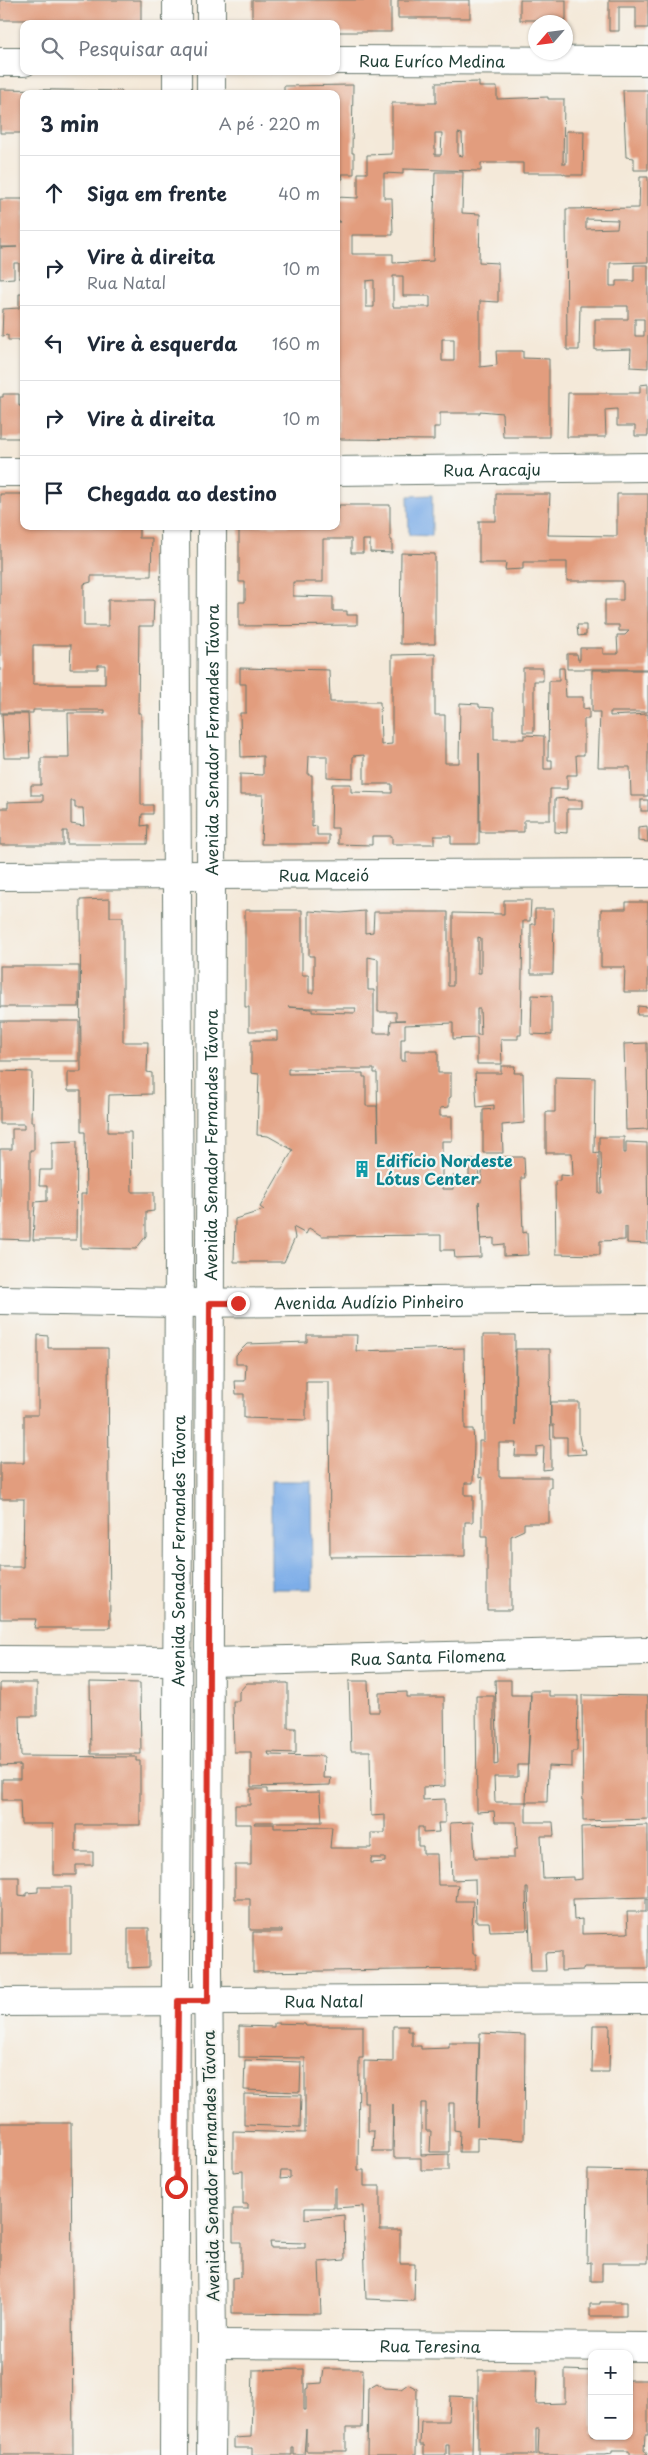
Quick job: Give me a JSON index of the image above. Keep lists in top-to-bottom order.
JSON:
{
  "streets": {
    "main road": [
      "Rua Euríco Medina",
      "Rua Aracaju",
      "Avenida Senador Fernandes Távora",
      "Rua Maceió",
      "Avenida Audízio Pinheiro",
      "Rua Santa Filomena",
      "Rua Natal",
      "Rua Teresina"
    ]
  },
  "crossings": [
    ["Avenida Senador Fernandes Távora", "Rua Maceió"],
    ["Avenida Senador Fernandes Távora", "Avenida Audízio Pinheiro"],
    ["Avenida Senador Fernandes Távora", "Rua Santa Filomena"],
    ["Avenida Senador Fernandes Távora", "Rua Natal"],
    ["Avenida Senador Fernandes Távora", "Rua Teresina"]
  ],
  "places": {
    "building": ["Edifício Nordeste Lótus Center"]
  },
  "north": "bottom left",
  "page": {
    "search": "Pesquisar aqui",
    "heading": ["3 min", "A pé · 220 m"],
    "list": [
      ["Siga em frente", "40 m"],
      ["Vire à direita", "Rua Natal", "10 m"],
      ["Vire à esquerda", "160 m"],
      ["Vire à direita", "10 m"],
      "Chegada ao destino"
    ],
    "map_buttons": ["+", "−"]
  }
}
